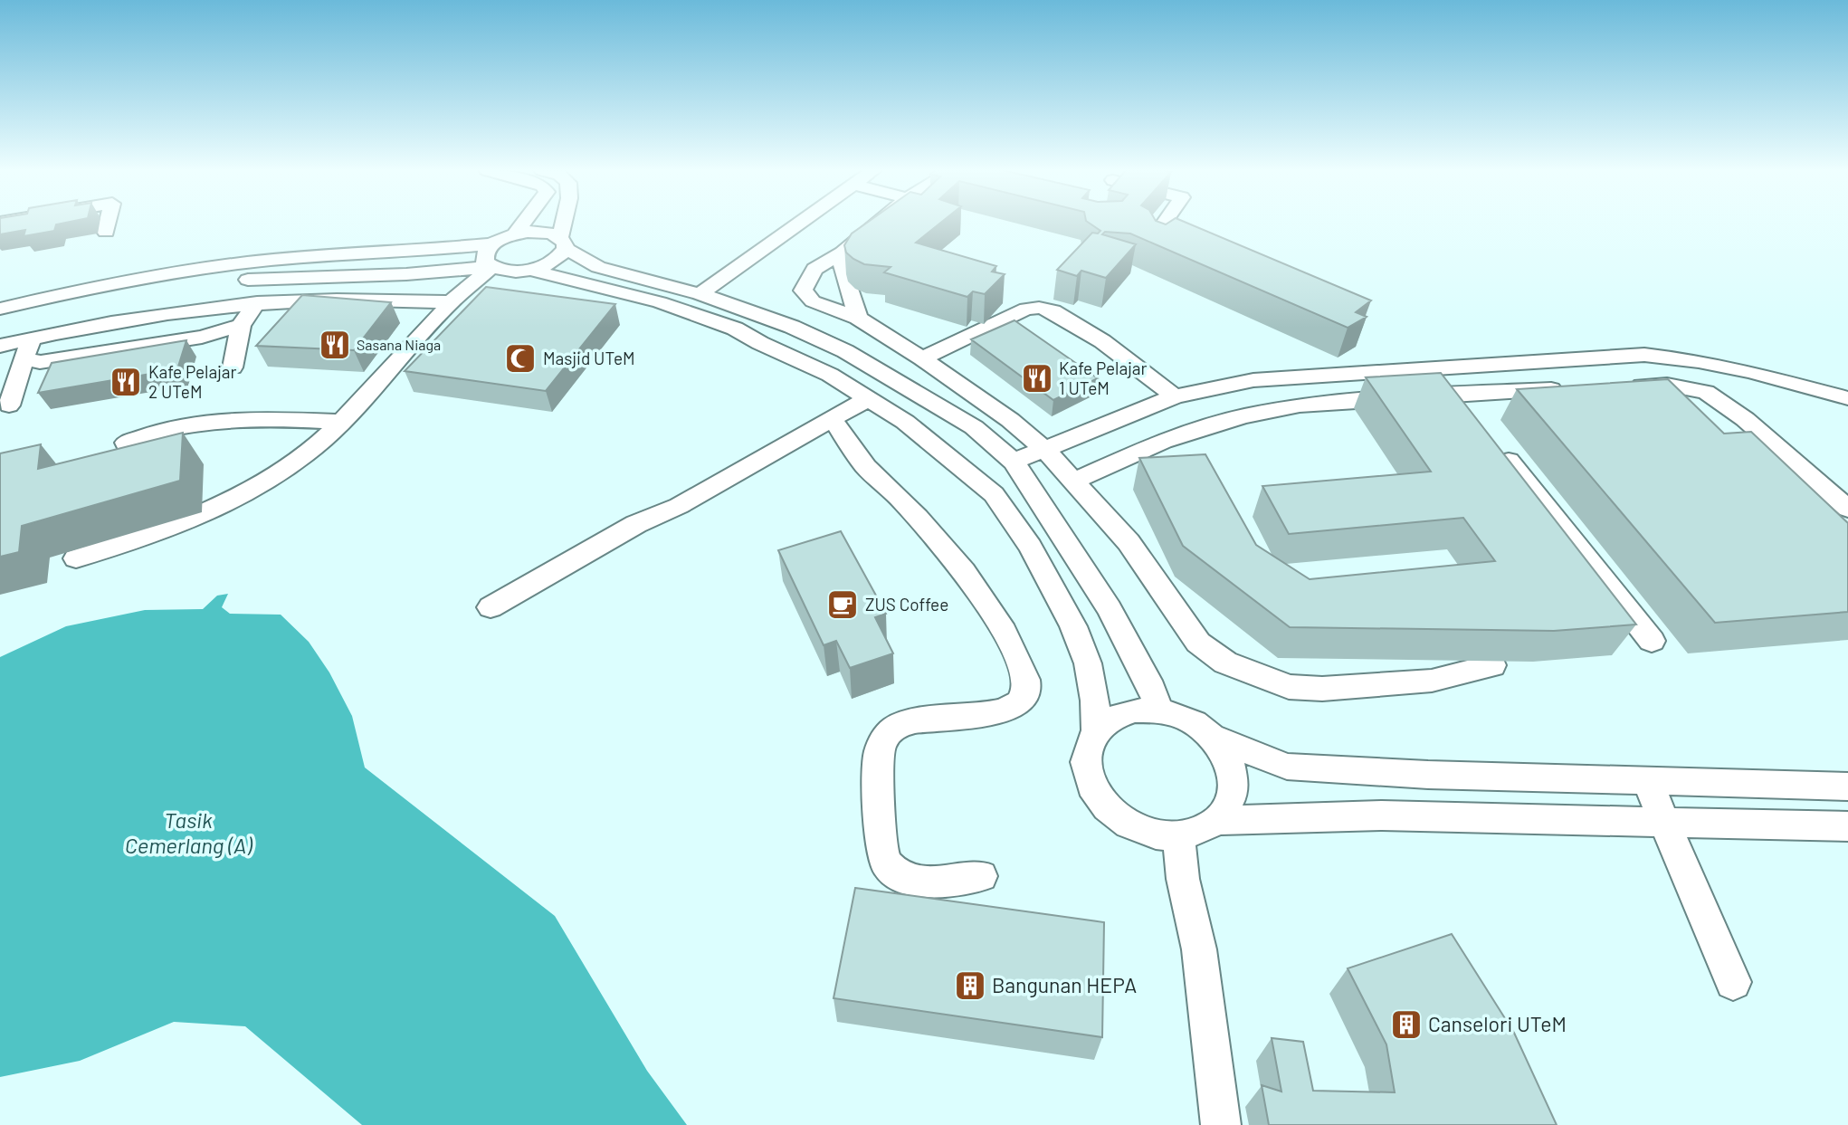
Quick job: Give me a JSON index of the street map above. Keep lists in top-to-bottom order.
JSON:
{
  "water": ["Tasik Cemerlang (A)"],
  "places": {
    "restaurant": ["Sasana Niaga", "Kafe Pelajar 1 UTeM", "Kafe Pelajar 2 UTeM"],
    "mosque": ["Masjid UTeM"],
    "cafe": ["ZUS Coffee"],
    "building": ["Bangunan HEPA", "Canselori UTeM"]
  }
}
